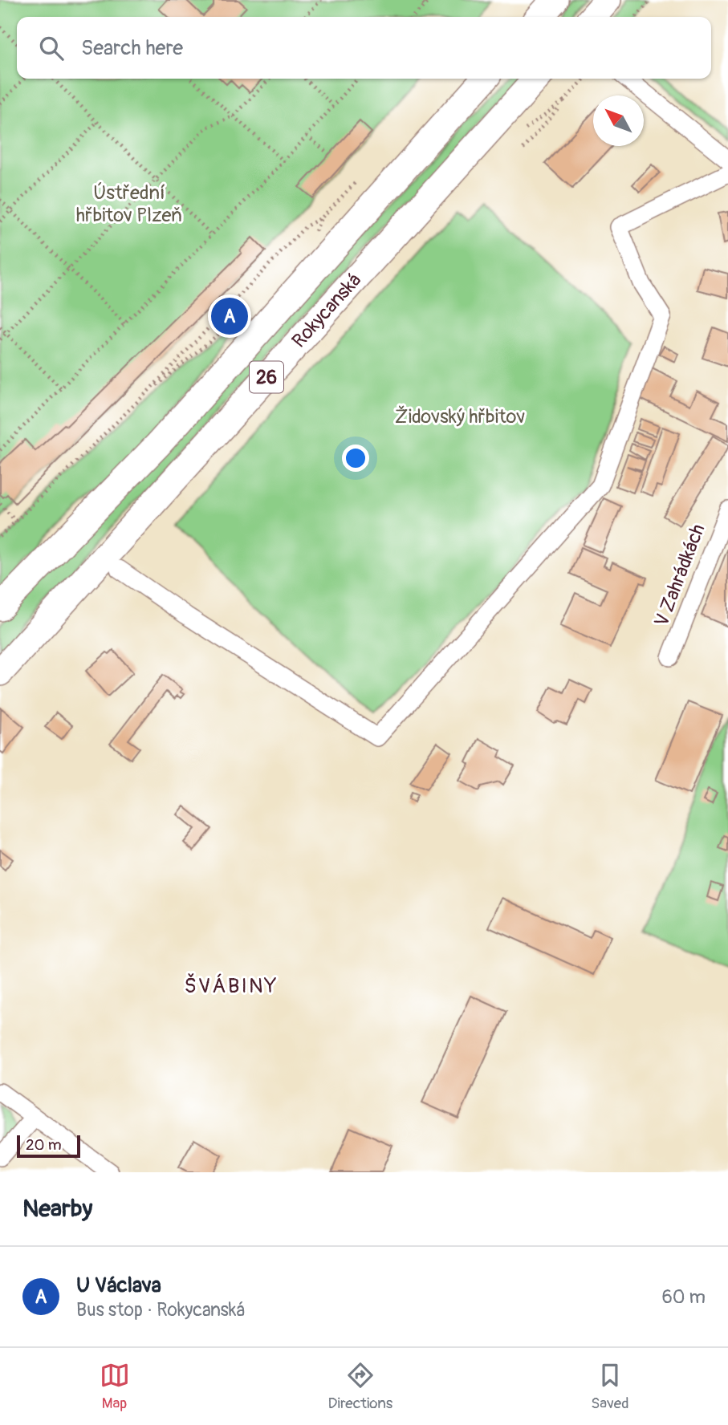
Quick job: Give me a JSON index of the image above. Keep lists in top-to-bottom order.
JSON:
{
  "streets": {
    "main road": ["Rokycanská", "26"],
    "street": ["V Zahrádkách"]
  },
  "districts": ["ŠVÁBINY"],
  "parks": ["Ústřední hřbitov Plzeň", "Židovský hřbitov"],
  "scale_bar": "20 m",
  "north": "top left",
  "page": {
    "search": "Search here",
    "pins": "A",
    "scale": "20 m",
    "heading": "Nearby",
    "list": [
      {
        "mark": "A",
        "name": "U Václava",
        "note": "Bus stop · Rokycanská",
        "value": "60 m"
      }
    ],
    "nav": ["Map", "Directions", "Saved"]
  }
}
